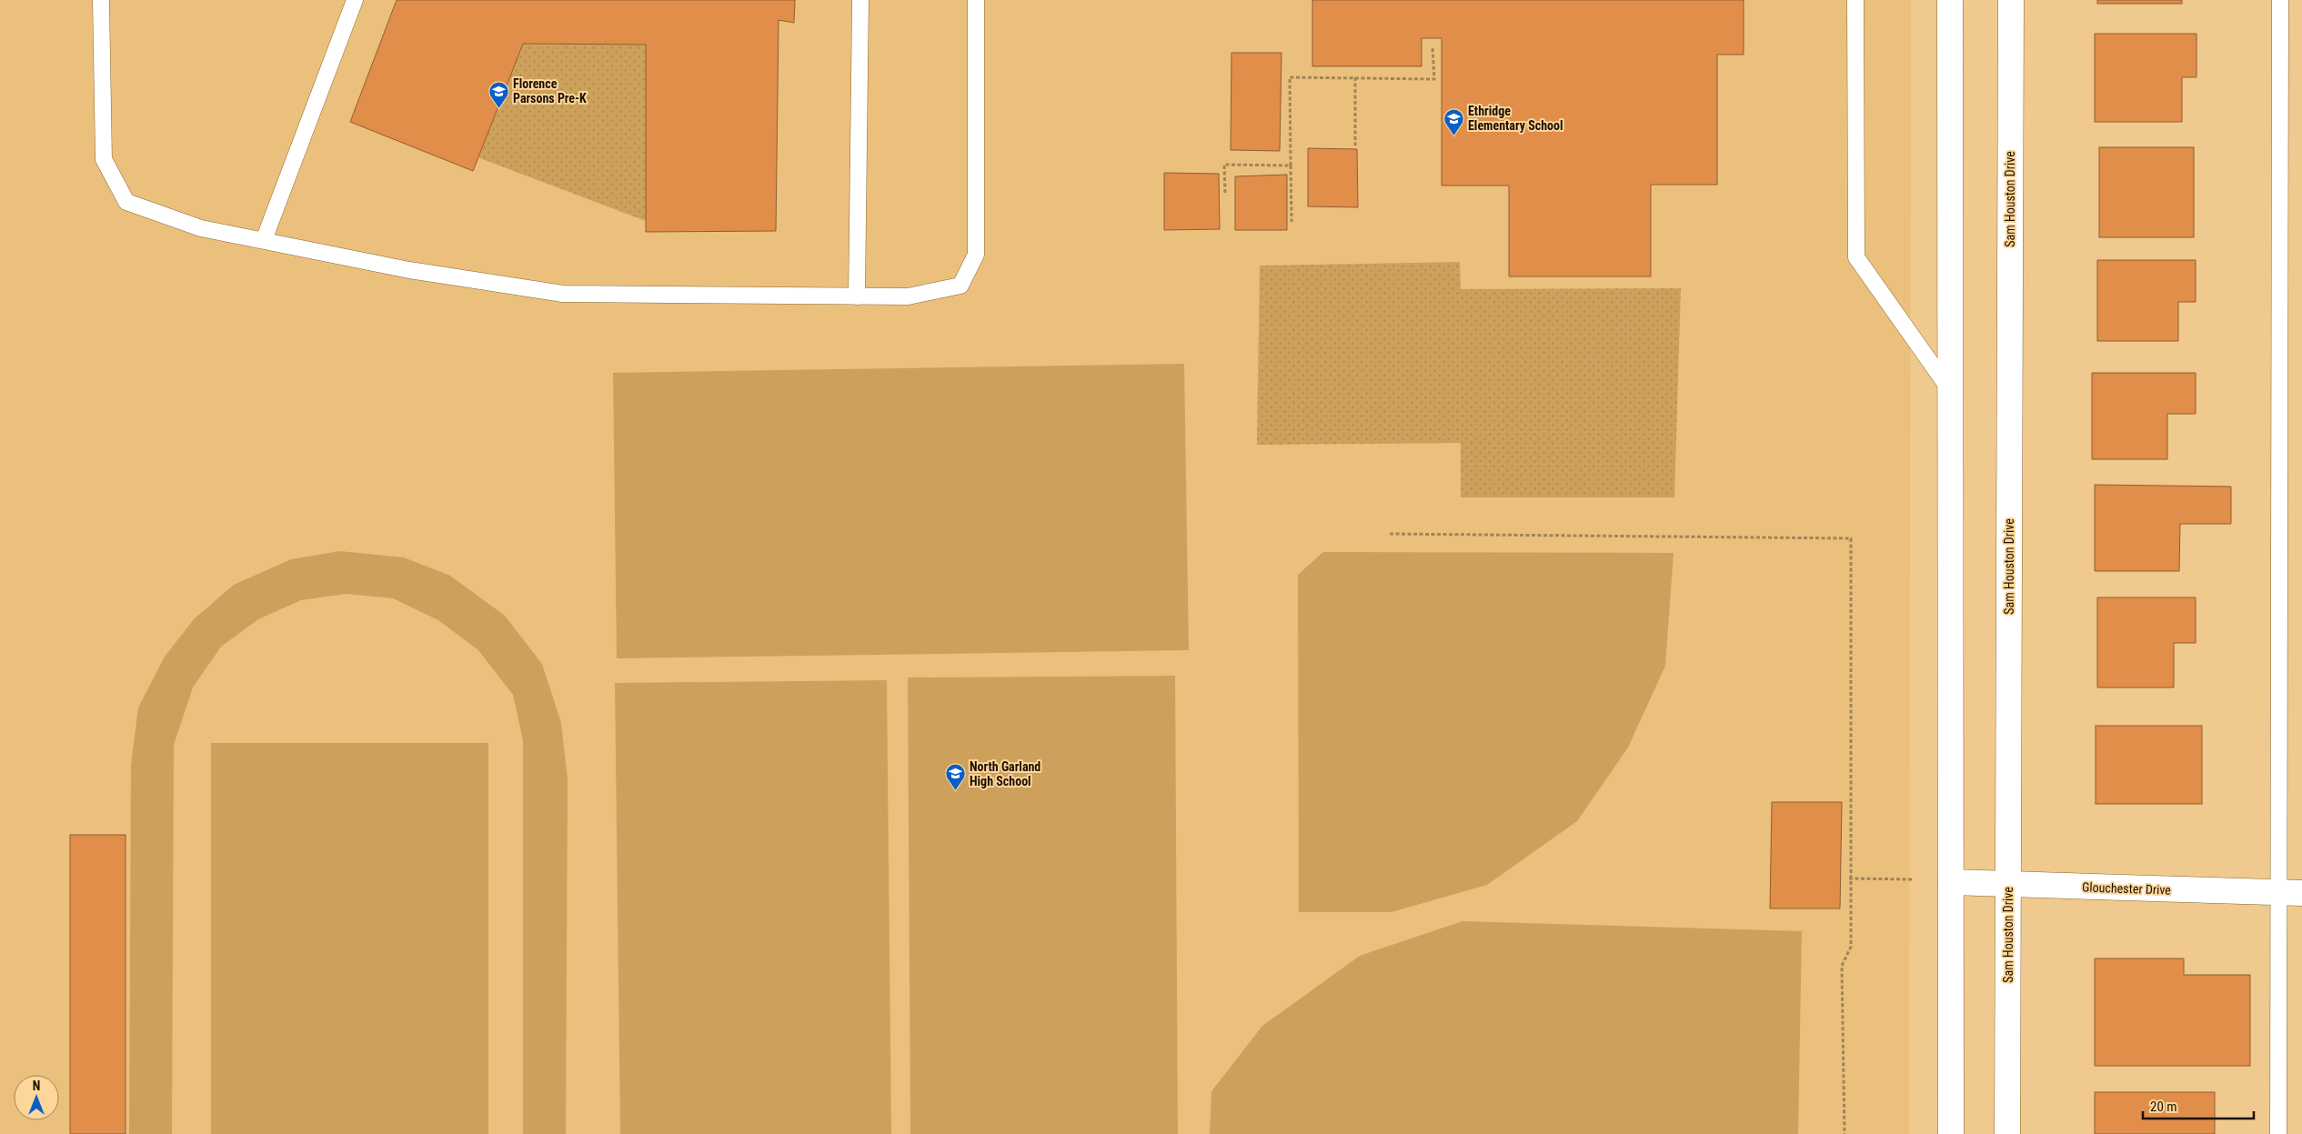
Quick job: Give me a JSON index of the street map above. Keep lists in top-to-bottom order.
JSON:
{
  "streets": {
    "street": ["Sam Houston Drive", "Glouchester Drive"]
  },
  "crossings": [
    ["Sam Houston Drive", "Glouchester Drive"]
  ],
  "places": {
    "school or university": ["Florence Parsons Pre-K", "Ethridge Elementary School", "North Garland High School"]
  },
  "scale_bar": "20 m",
  "north": "top"
}
